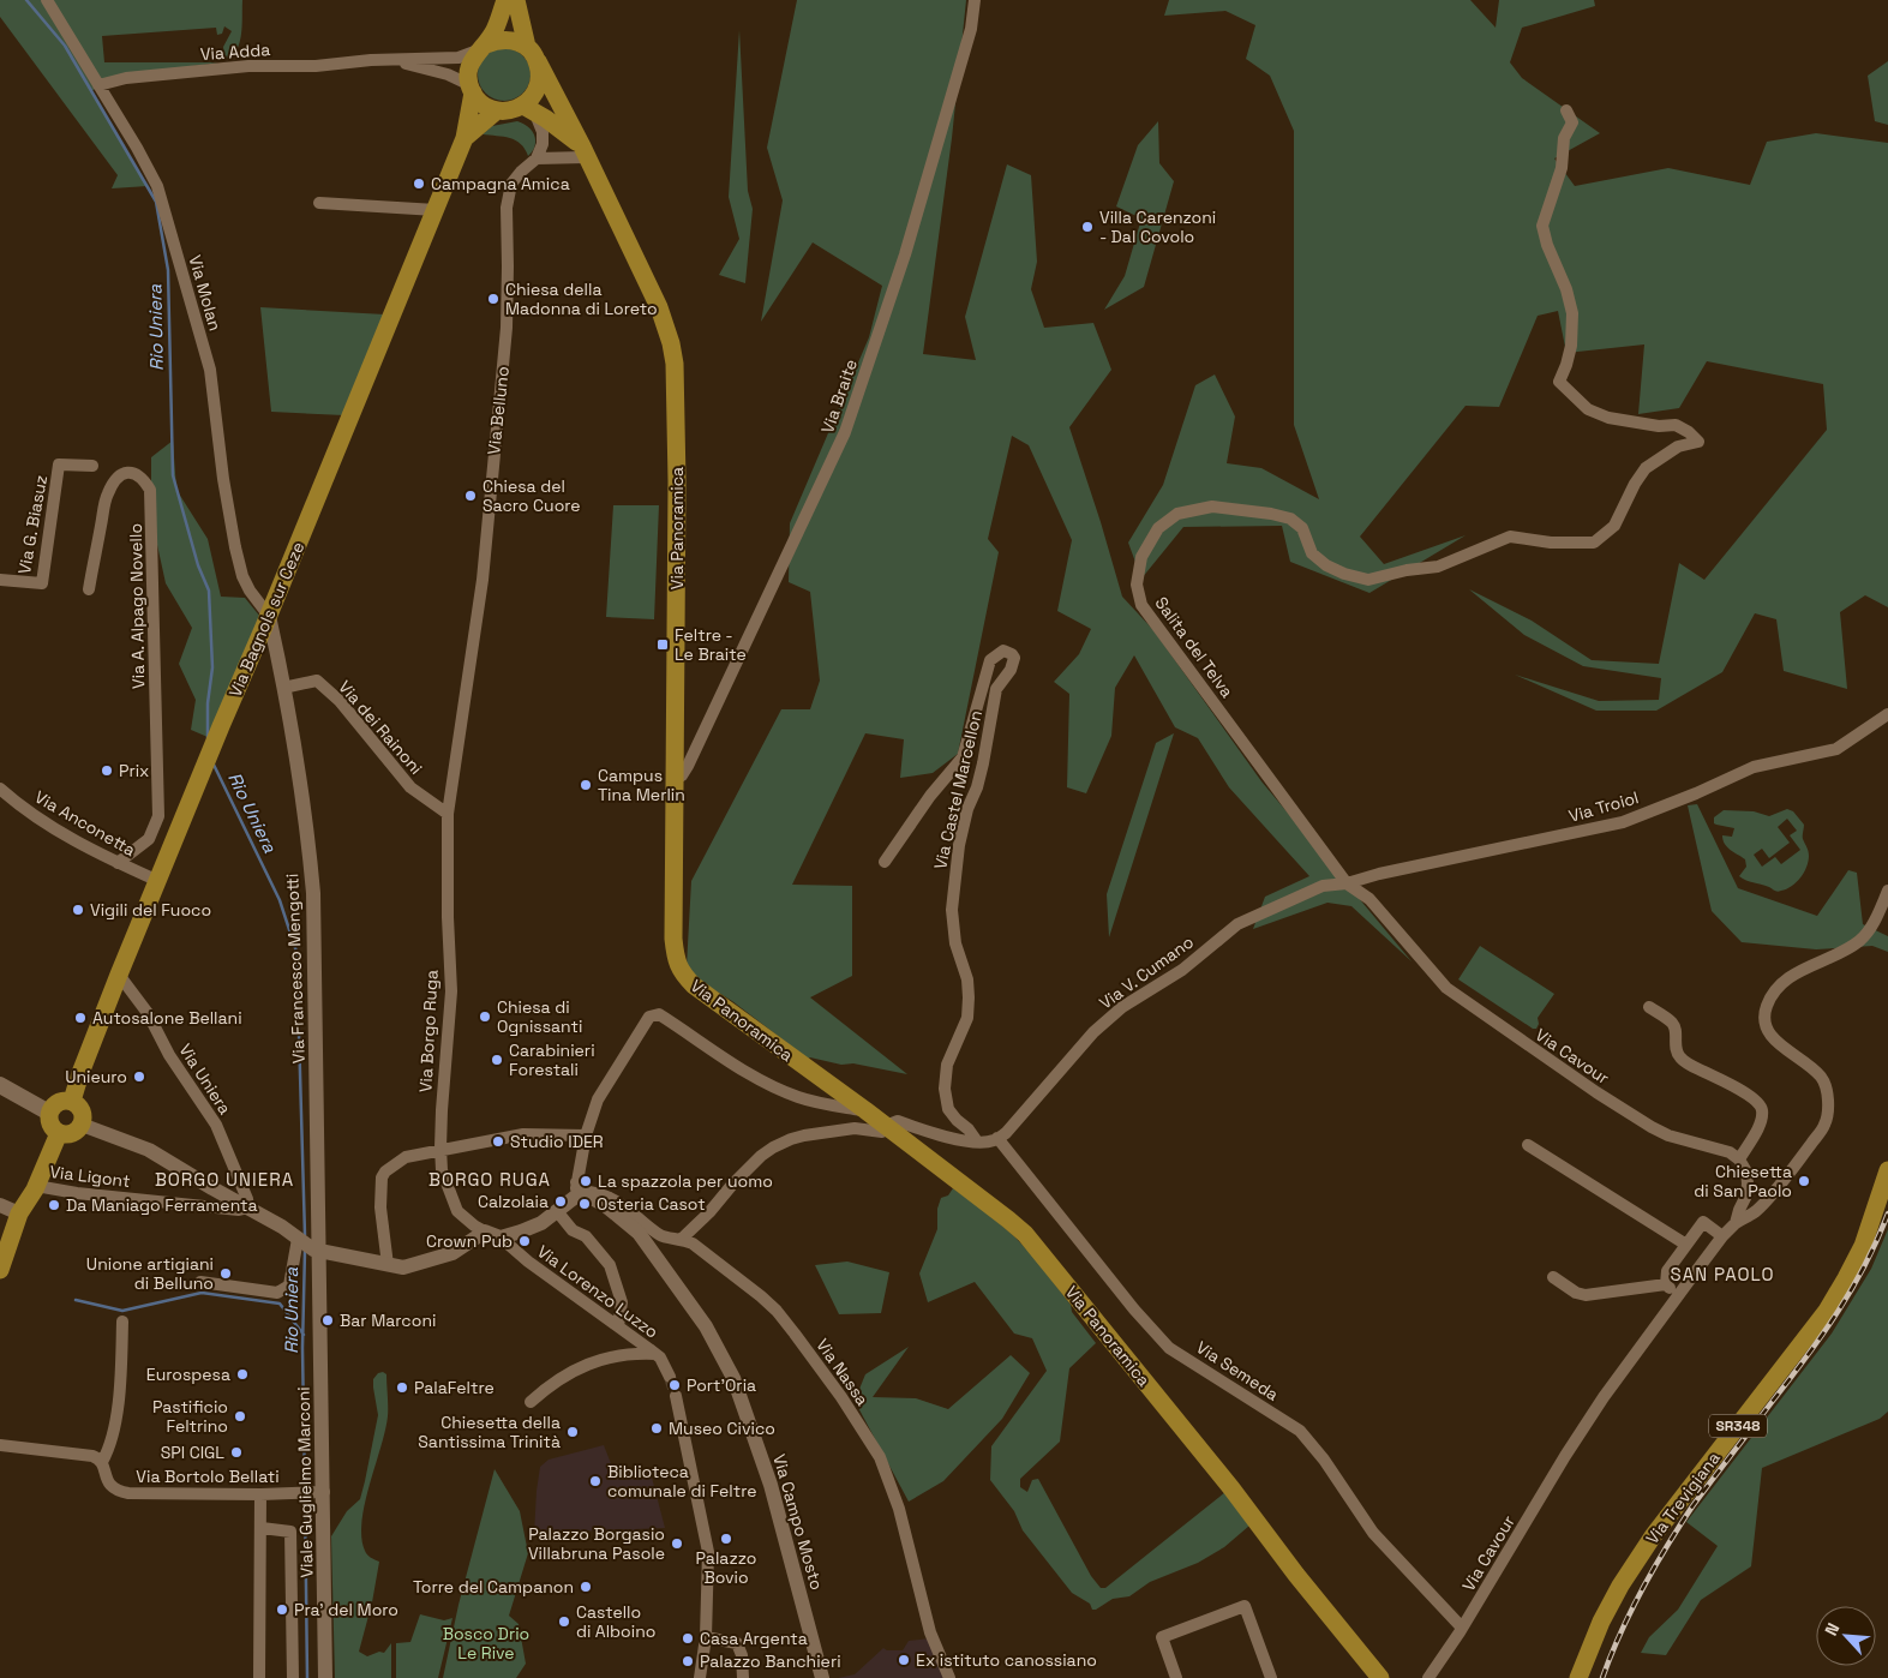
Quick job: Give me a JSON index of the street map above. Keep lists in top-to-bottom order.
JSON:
{
  "streets": {
    "main road": [
      "Via Panoramica",
      "Via Bagnols sur Ceze",
      "SR348",
      "Via Trevigiana"
    ],
    "street": [
      "Via Adda",
      "Via Molan",
      "Via Braite",
      "Via Belluno",
      "Via G. Biasuz",
      "Via A. Alpago Novello",
      "Salita del Telva",
      "Via dei Rainoni",
      "Via Castel Marcellon",
      "Via Troiol",
      "Via Anconetta",
      "Via Francesco Mengotti",
      "Via V. Cumano",
      "Via Borgo Ruga",
      "Via Cavour",
      "Via Uniera",
      "Via Ligont",
      "Via Lorenzo Luzzo",
      "Via Semeda",
      "Via Nassa",
      "Via Bortolo Bellati",
      "Viale Guglielmo Marconi",
      "Via Campo Mosto"
    ]
  },
  "crossings": [
    ["Via Adda", "Via Molan"],
    ["Via Adda", "Via Panoramica"],
    ["Via Adda", "Via Bagnols sur Ceze"],
    ["Via Molan", "Via Bagnols sur Ceze"],
    ["Via Molan", "Via Francesco Mengotti"],
    ["Via Braite", "Via Panoramica"],
    ["Via Belluno", "Via dei Rainoni"],
    ["Via Belluno", "Via Borgo Ruga"],
    ["Via Panoramica", "Via Bagnols sur Ceze"],
    ["Via A. Alpago Novello", "Via Anconetta"],
    ["Via Bagnols sur Ceze", "Via Anconetta"],
    ["Via Bagnols sur Ceze", "Via Francesco Mengotti"],
    ["Via Bagnols sur Ceze", "Via Uniera"],
    ["Salita del Telva", "Via Troiol"],
    ["Salita del Telva", "Via V. Cumano"],
    ["Salita del Telva", "Via Cavour"],
    ["Via dei Rainoni", "Via Francesco Mengotti"],
    ["Via dei Rainoni", "Via Borgo Ruga"],
    ["Via Troiol", "Via V. Cumano"],
    ["Via Troiol", "Via Cavour"],
    ["Via Francesco Mengotti", "Viale Guglielmo Marconi"],
    ["Via V. Cumano", "Via Cavour"],
    ["Via V. Cumano", "Via Semeda"],
    ["Via Cavour", "Via Semeda"],
    ["Via Uniera", "Via Ligont"],
    ["Via Nassa", "Via Campo Mosto"],
    ["Via Bortolo Bellati", "Viale Guglielmo Marconi"]
  ],
  "districts": ["BORGO UNIERA", "BORGO RUGA", "SAN PAOLO"],
  "water": ["Rio Uniera"],
  "parks": ["Bosco Drio Le Rive"],
  "places": {
    "other": [
      "Campagna Amica",
      "Villa Carenzoni - Dal Covolo",
      "Chiesa della Madonna di Loreto",
      "Chiesa del Sacro Cuore",
      "Prix",
      "Campus Tina Merlin",
      "Vigili del Fuoco",
      "Chiesa di Ognissanti",
      "Autosalone Bellani",
      "Carabinieri Forestali",
      "Unieuro",
      "Studio IDER",
      "La spazzola per uomo",
      "Chiesetta di San Paolo",
      "Calzolaia",
      "Osteria Casot",
      "Da Maniago Ferramenta",
      "Crown Pub",
      "Unione artigiani di Belluno",
      "Bar Marconi",
      "Eurospesa",
      "Port'Oria",
      "PalaFeltre",
      "Pastificio Feltrino",
      "Museo Civico",
      "Chiesetta della Santissima Trinità",
      "SPI CIGL",
      "Biblioteca comunale di Feltre",
      "Palazzo Bovio",
      "Palazzo Borgasio Villabruna Pasole",
      "Torre del Campanon",
      "Pra' del Moro",
      "Castello di Alboino",
      "Casa Argenta",
      "Ex istituto canossiano",
      "Palazzo Banchieri"
    ],
    "transit": ["Feltre - Le Braite"]
  },
  "north": "top left"
}
